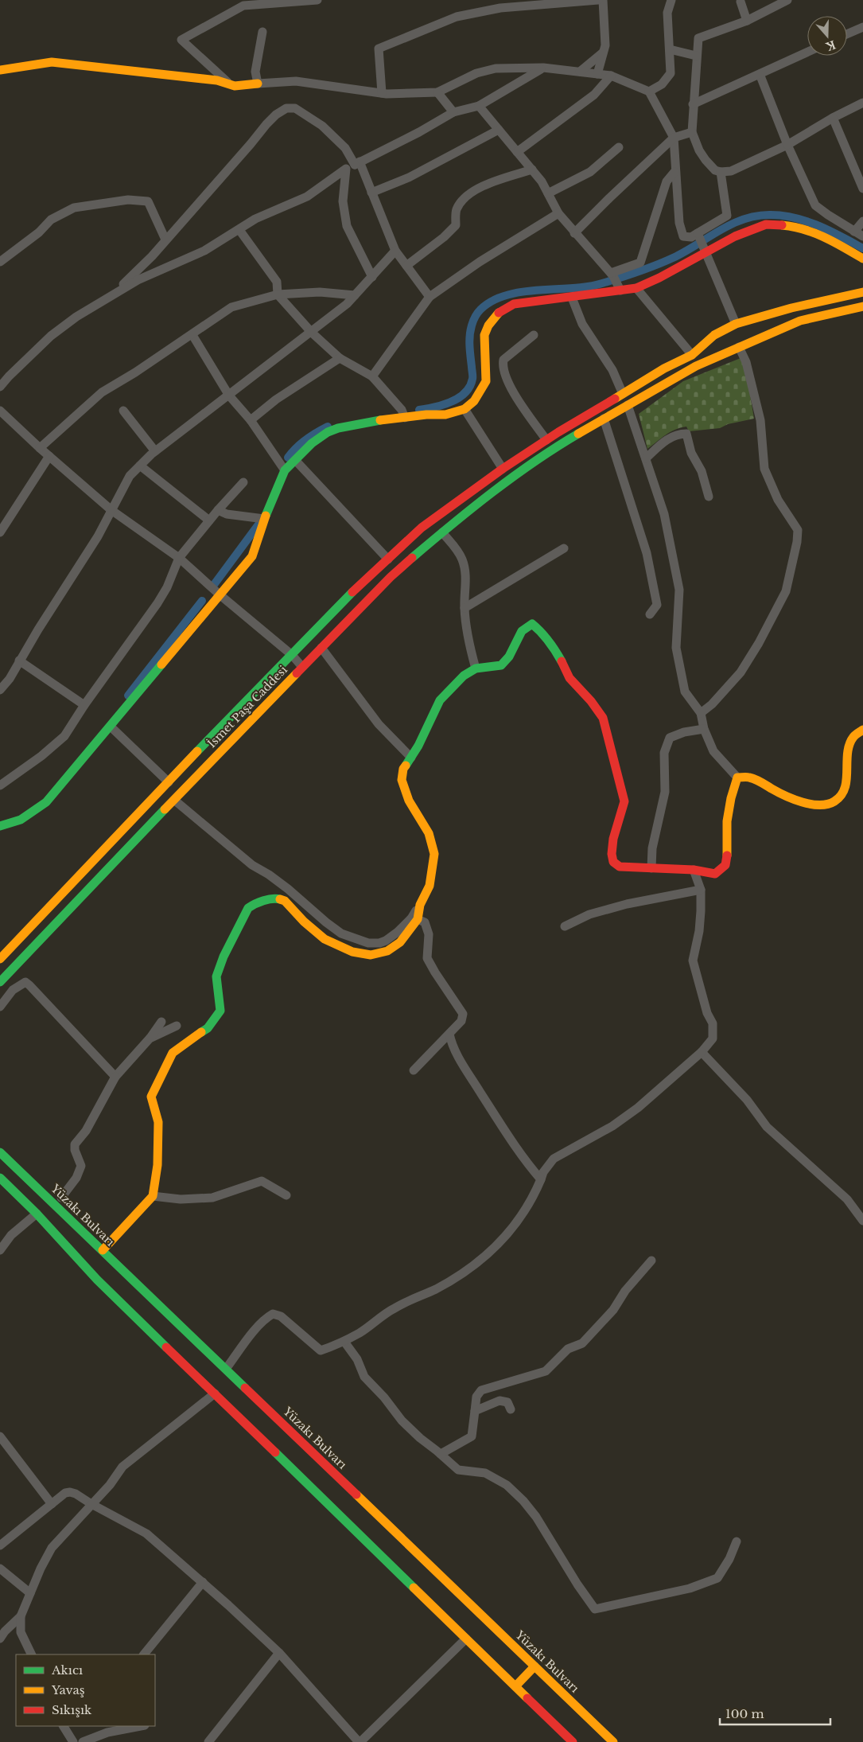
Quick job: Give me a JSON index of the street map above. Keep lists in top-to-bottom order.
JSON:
{
  "streets": {
    "main road": ["İsmet Paşa Caddesi", "Yüzakı Bulvarı"]
  },
  "legend": ["Akıcı", "Yavaş", "Sıkışık"],
  "scale_bar": "100 m",
  "north": "bottom"
}
